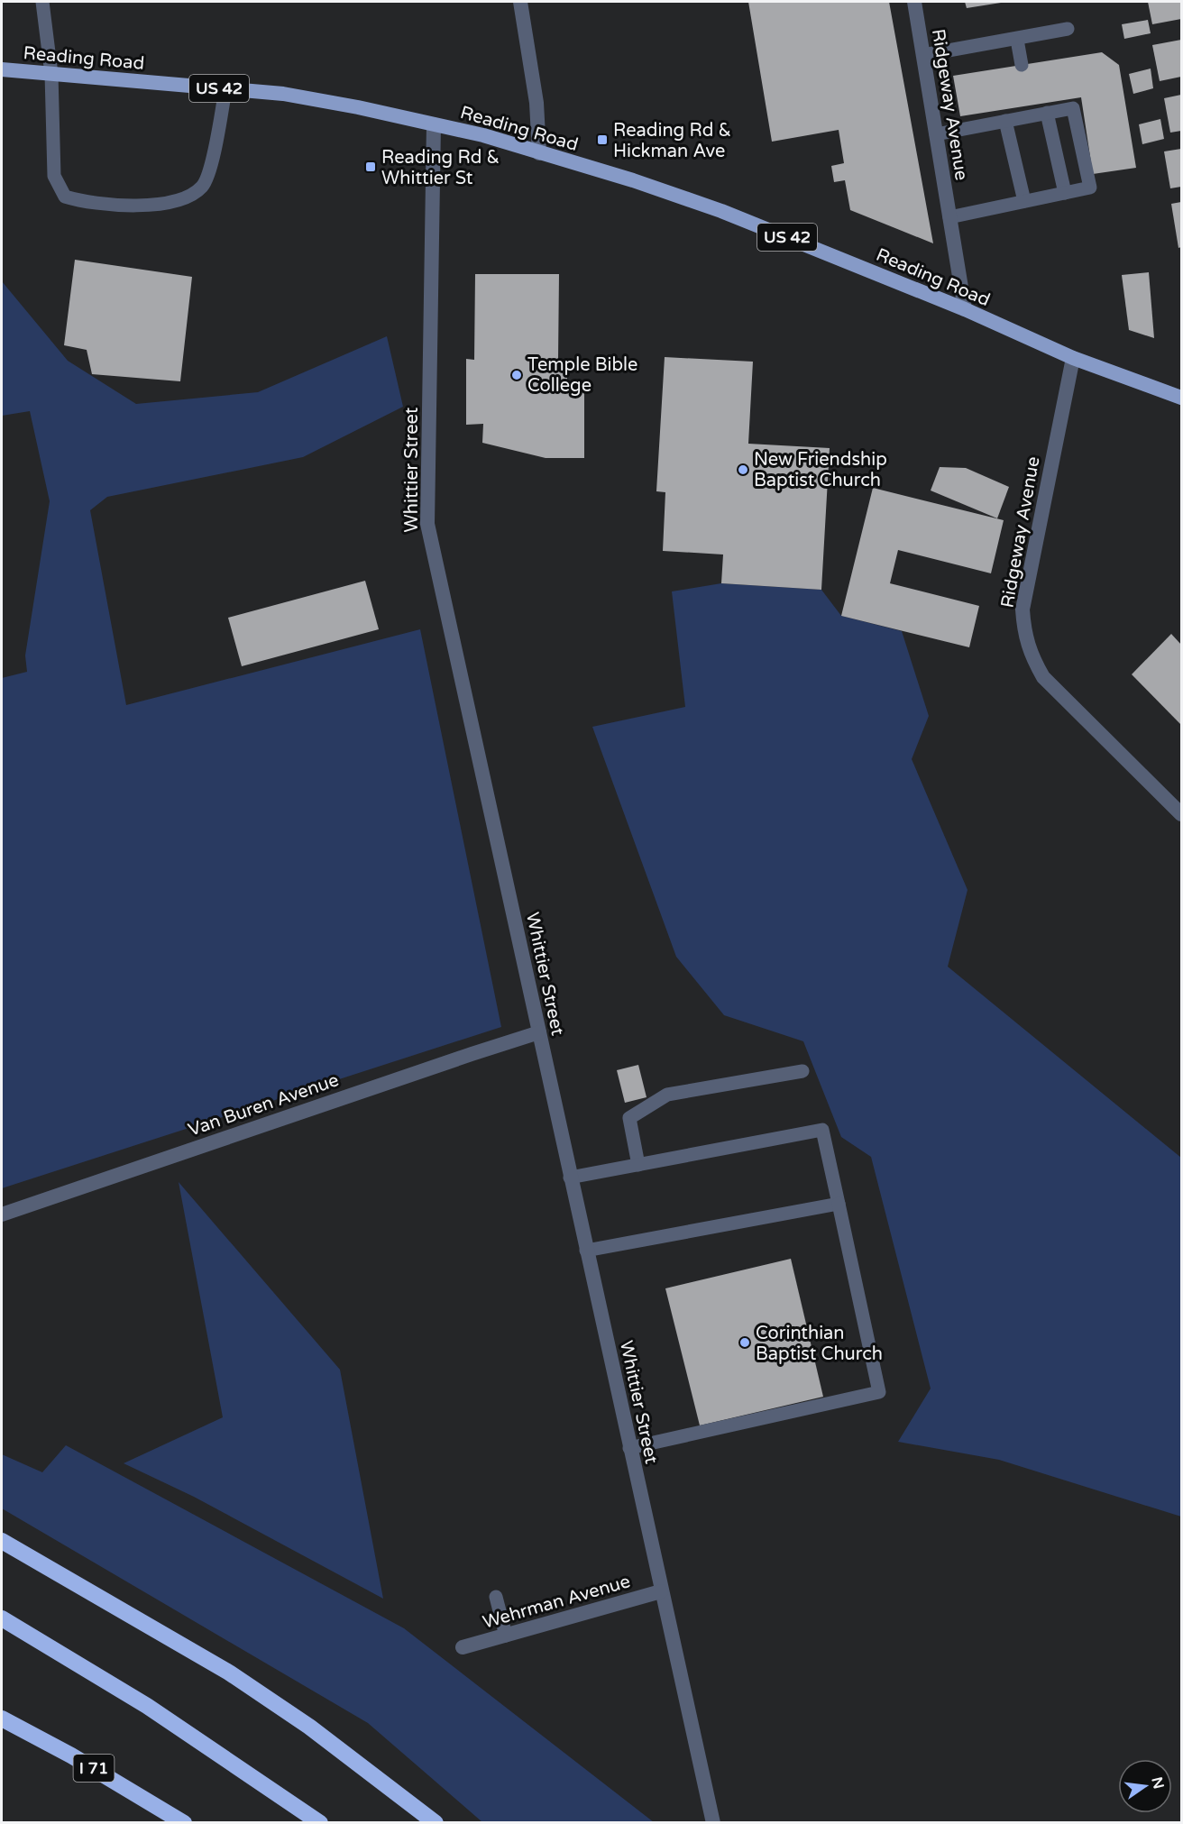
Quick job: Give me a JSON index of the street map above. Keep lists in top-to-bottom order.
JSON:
{
  "streets": {
    "highway": ["I 71"],
    "main road": ["Reading Road", "US 42"],
    "street": [
      "Ridgeway Avenue",
      "Whittier Street",
      "Van Buren Avenue",
      "Wehrman Avenue"
    ]
  },
  "crossings": [
    ["Reading Road", "Ridgeway Avenue"],
    ["Reading Road", "Whittier Street"],
    ["Whittier Street", "Van Buren Avenue"],
    ["Whittier Street", "Wehrman Avenue"]
  ],
  "places": {
    "transit": ["Reading Rd & Hickman Ave", "Reading Rd & Whittier St"],
    "other": ["Temple Bible College", "New Friendship Baptist Church", "Corinthian Baptist Church"]
  },
  "north": "right"
}
